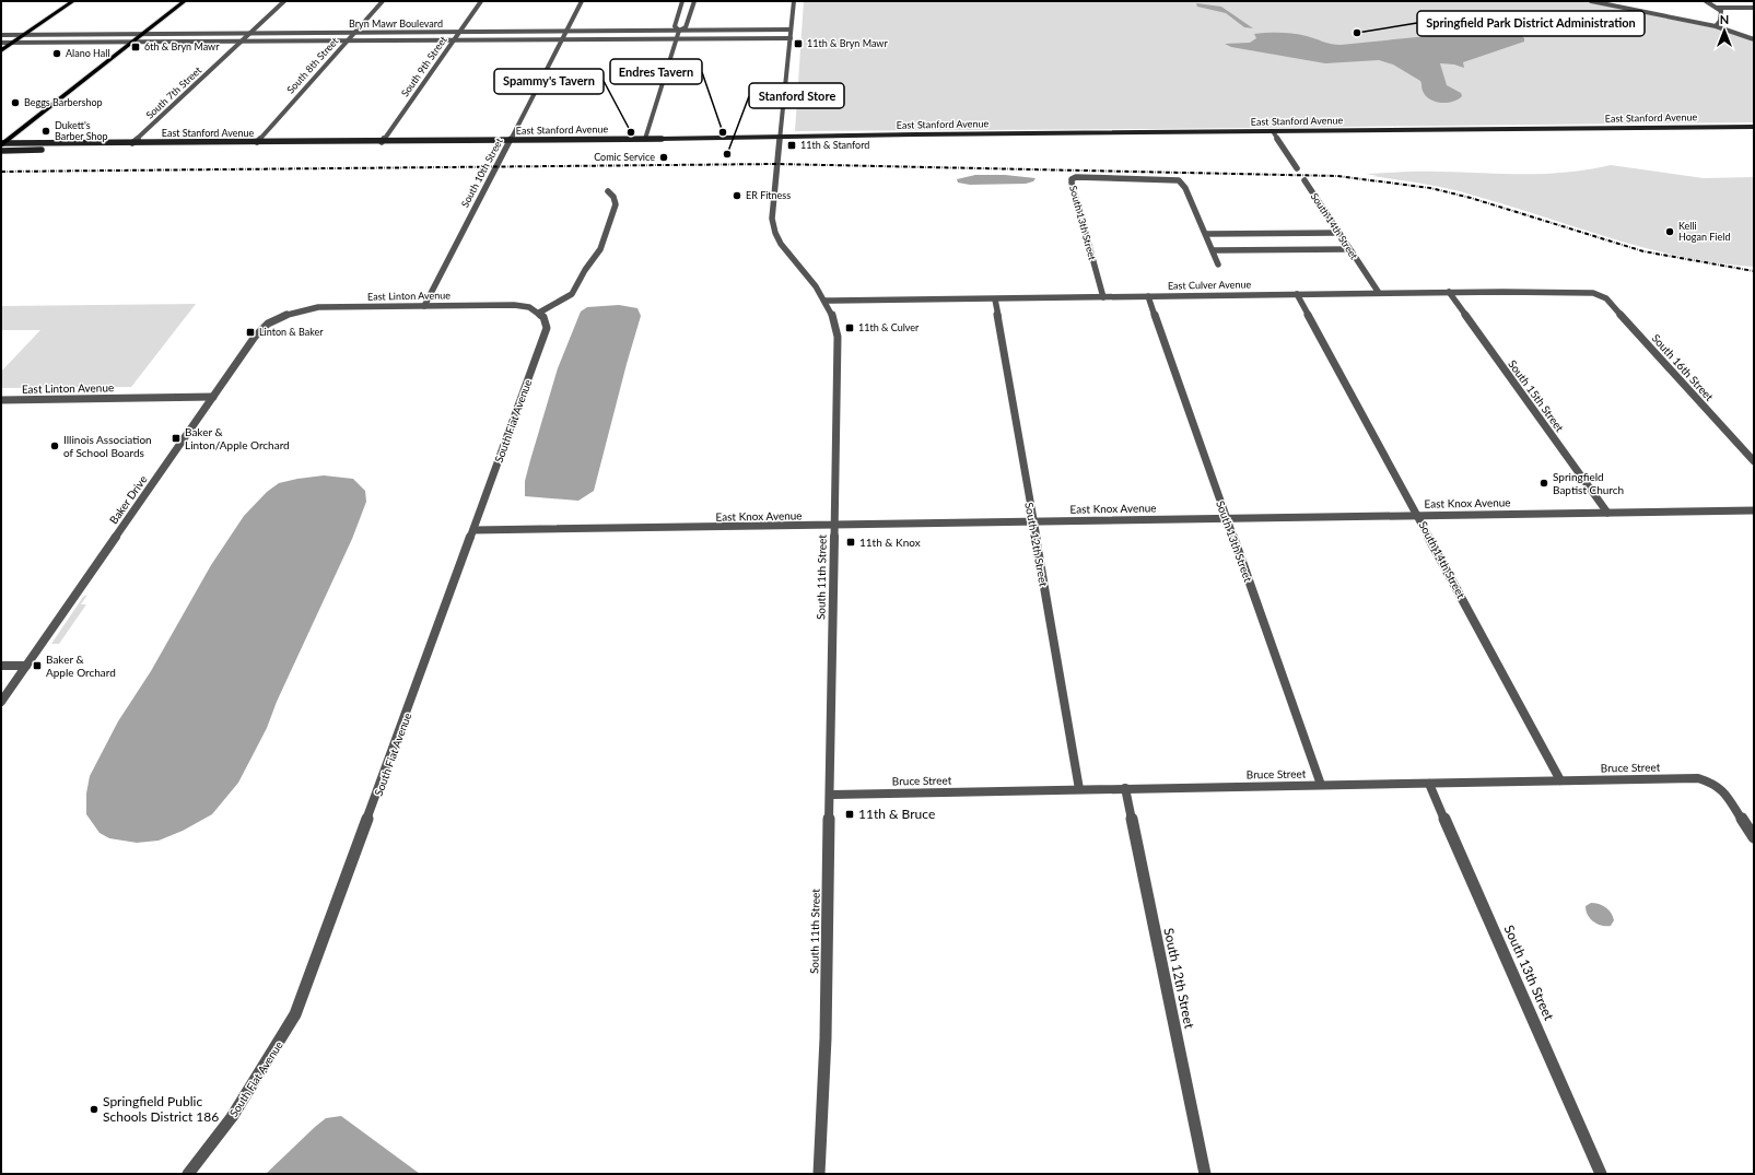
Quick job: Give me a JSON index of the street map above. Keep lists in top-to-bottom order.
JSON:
{
  "streets": {
    "main road": ["East Stanford Avenue"],
    "street": [
      "Bryn Mawr Boulevard",
      "South 8th Street",
      "South 9th Street",
      "South 7th Street",
      "South 10th Street",
      "South 13th Street",
      "South 14th Street",
      "East Culver Avenue",
      "East Linton Avenue",
      "South 16th Street",
      "South 15th Street",
      "South Fiat Avenue",
      "Baker Drive",
      "East Knox Avenue",
      "South 12th Street",
      "South 11th Street",
      "Bruce Street"
    ]
  },
  "crossings": [
    ["Bryn Mawr Boulevard", "South 8th Street"],
    ["Bryn Mawr Boulevard", "South 9th Street"],
    ["Bryn Mawr Boulevard", "South 7th Street"],
    ["Bryn Mawr Boulevard", "South 10th Street"],
    ["Bryn Mawr Boulevard", "South 11th Street"],
    ["South 8th Street", "East Stanford Avenue"],
    ["South 9th Street", "East Stanford Avenue"],
    ["South 7th Street", "East Stanford Avenue"],
    ["East Stanford Avenue", "South 10th Street"],
    ["East Stanford Avenue", "South 11th Street"],
    ["South 10th Street", "East Linton Avenue"],
    ["South 13th Street", "East Culver Avenue"],
    ["South 13th Street", "East Knox Avenue"],
    ["South 13th Street", "Bruce Street"],
    ["South 14th Street", "East Culver Avenue"],
    ["South 14th Street", "East Knox Avenue"],
    ["South 14th Street", "Bruce Street"],
    ["East Culver Avenue", "South 16th Street"],
    ["East Culver Avenue", "South 15th Street"],
    ["East Culver Avenue", "South 12th Street"],
    ["East Culver Avenue", "South 11th Street"],
    ["East Linton Avenue", "South Fiat Avenue"],
    ["East Linton Avenue", "Baker Drive"],
    ["South 15th Street", "East Knox Avenue"],
    ["South Fiat Avenue", "East Knox Avenue"],
    ["East Knox Avenue", "South 12th Street"],
    ["East Knox Avenue", "South 11th Street"],
    ["South 12th Street", "Bruce Street"],
    ["South 11th Street", "Bruce Street"]
  ],
  "places": {
    "other": [
      "Springfield Park District Administration",
      "Alano Hall",
      "Beggs Barbershop",
      "Dukett's Barber Shop",
      "Spammy's Tavern",
      "Endres Tavern",
      "Stanford Store",
      "Comic Service",
      "ER Fitness",
      "Kelli Hogan Field",
      "Illinois Association of School Boards",
      "Springfield Baptist Church",
      "Springfield Public Schools District 186"
    ],
    "transit": [
      "11th & Bryn Mawr",
      "6th & Bryn Mawr",
      "11th & Stanford",
      "11th & Culver",
      "Linton & Baker",
      "Baker & Linton/Apple Orchard",
      "11th & Knox",
      "Baker & Apple Orchard",
      "11th & Bruce"
    ]
  },
  "north": "top"
}
